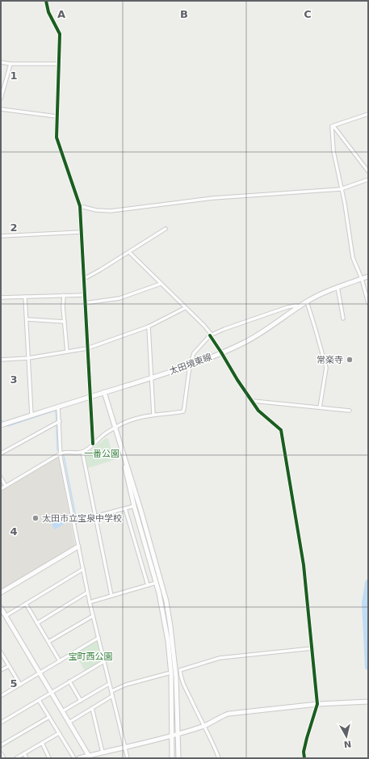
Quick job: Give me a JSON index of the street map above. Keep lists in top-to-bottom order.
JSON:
{
  "streets": {
    "street": ["太田境東線"]
  },
  "parks": ["一番公園", "宝町西公園"],
  "places": ["常楽寺", "太田市立宝泉中学校"],
  "north": "bottom",
  "grid": {
    "columns": ["A", "B", "C"],
    "rows": [
      "1",
      "2",
      "3",
      "4",
      "5"
    ]
  }
}
